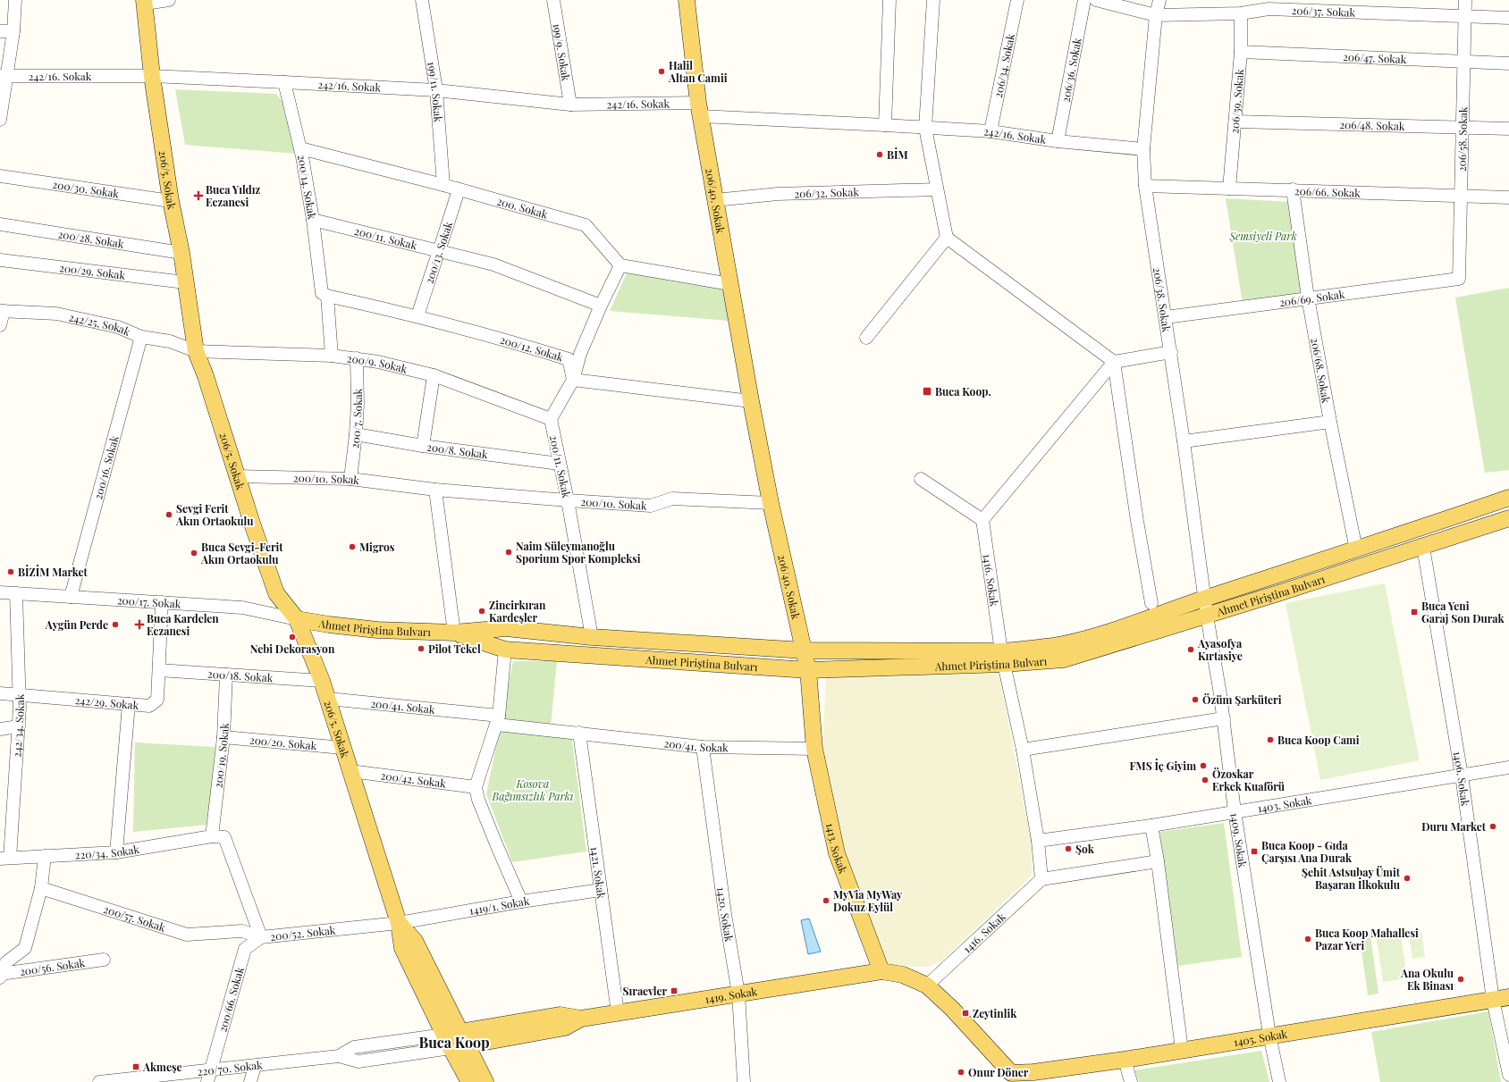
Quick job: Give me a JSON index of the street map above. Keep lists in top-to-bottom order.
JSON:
{
  "streets": {
    "main road": [
      "206/5. Sokak",
      "206/40. Sokak",
      "Ahmet Piriştina Bulvarı",
      "1413. Sokak",
      "1419. Sokak",
      "1405. Sokak"
    ],
    "street": [
      "206/37. Sokak",
      "199/9. Sokak",
      "206/47. Sokak",
      "206/34. Sokak",
      "206/36. Sokak",
      "242/16. Sokak",
      "199/11. Sokak",
      "206/59. Sokak",
      "206/48. Sokak",
      "206/58. Sokak",
      "200/14. Sokak",
      "200/30. Sokak",
      "206/66. Sokak",
      "206/32. Sokak",
      "200. Sokak",
      "200/11. Sokak",
      "200/28. Sokak",
      "200/13. Sokak",
      "200/29. Sokak",
      "206/69. Sokak",
      "206/38. Sokak",
      "242/25. Sokak",
      "200/12. Sokak",
      "200/9. Sokak",
      "206/68. Sokak",
      "200/7. Sokak",
      "200/8. Sokak",
      "200/16. Sokak",
      "200/10. Sokak",
      "1416. Sokak",
      "200/17. Sokak",
      "200/18. Sokak",
      "242/29. Sokak",
      "200/41. Sokak",
      "242/34. Sokak",
      "200/20. Sokak",
      "200/19. Sokak",
      "200/42. Sokak",
      "1406. Sokak",
      "1403. Sokak",
      "1409. Sokak",
      "220/34. Sokak",
      "1421. Sokak",
      "1419/1. Sokak",
      "1420. Sokak",
      "200/57. Sokak",
      "200/52. Sokak",
      "200/56. Sokak",
      "200/66. Sokak",
      "220/70. Sokak"
    ]
  },
  "crossings": [
    ["206/37. Sokak", "206/59. Sokak"],
    ["206/37. Sokak", "206/58. Sokak"],
    ["206/37. Sokak", "206/38. Sokak"],
    ["199/9. Sokak", "242/16. Sokak"],
    ["206/47. Sokak", "206/59. Sokak"],
    ["206/47. Sokak", "206/58. Sokak"],
    ["206/34. Sokak", "242/16. Sokak"],
    ["206/36. Sokak", "242/16. Sokak"],
    ["242/16. Sokak", "199/11. Sokak"],
    ["242/16. Sokak", "206/5. Sokak"],
    ["242/16. Sokak", "200/14. Sokak"],
    ["242/16. Sokak", "206/40. Sokak"],
    ["242/16. Sokak", "206/38. Sokak"],
    ["199/11. Sokak", "200. Sokak"],
    ["206/59. Sokak", "206/48. Sokak"],
    ["206/59. Sokak", "206/66. Sokak"],
    ["206/48. Sokak", "206/58. Sokak"],
    ["206/58. Sokak", "206/66. Sokak"],
    ["206/58. Sokak", "206/69. Sokak"],
    ["206/5. Sokak", "200/30. Sokak"],
    ["206/5. Sokak", "200/28. Sokak"],
    ["206/5. Sokak", "200/29. Sokak"],
    ["206/5. Sokak", "242/25. Sokak"],
    ["206/5. Sokak", "200/9. Sokak"],
    ["206/5. Sokak", "200/10. Sokak"],
    ["206/5. Sokak", "Ahmet Piriştina Bulvarı"],
    ["206/5. Sokak", "200/17. Sokak"],
    ["206/5. Sokak", "200/18. Sokak"],
    ["206/5. Sokak", "200/41. Sokak"],
    ["206/5. Sokak", "200/20. Sokak"],
    ["206/5. Sokak", "200/42. Sokak"],
    ["206/5. Sokak", "1419/1. Sokak"],
    ["206/5. Sokak", "200/52. Sokak"],
    ["206/5. Sokak", "1419. Sokak"],
    ["206/5. Sokak", "220/70. Sokak"],
    ["200/14. Sokak", "200. Sokak"],
    ["200/14. Sokak", "200/11. Sokak"],
    ["200/14. Sokak", "200/12. Sokak"],
    ["200/14. Sokak", "200/9. Sokak"],
    ["206/66. Sokak", "206/38. Sokak"],
    ["206/66. Sokak", "206/68. Sokak"],
    ["206/32. Sokak", "206/40. Sokak"],
    ["206/40. Sokak", "200/10. Sokak"],
    ["206/40. Sokak", "Ahmet Piriştina Bulvarı"],
    ["206/40. Sokak", "1413. Sokak"],
    ["200. Sokak", "200/13. Sokak"],
    ["200/11. Sokak", "200/13. Sokak"],
    ["200/11. Sokak", "200/9. Sokak"],
    ["200/11. Sokak", "200/8. Sokak"],
    ["200/11. Sokak", "200/10. Sokak"],
    ["200/11. Sokak", "Ahmet Piriştina Bulvarı"],
    ["200/13. Sokak", "200/12. Sokak"],
    ["206/69. Sokak", "206/38. Sokak"],
    ["206/69. Sokak", "206/68. Sokak"],
    ["206/38. Sokak", "Ahmet Piriştina Bulvarı"],
    ["206/38. Sokak", "1409. Sokak"],
    ["242/25. Sokak", "200/9. Sokak"],
    ["242/25. Sokak", "200/16. Sokak"],
    ["200/9. Sokak", "200/7. Sokak"],
    ["206/68. Sokak", "Ahmet Piriştina Bulvarı"],
    ["200/7. Sokak", "200/8. Sokak"],
    ["200/7. Sokak", "200/10. Sokak"],
    ["200/16. Sokak", "200/17. Sokak"],
    ["1416. Sokak", "Ahmet Piriştina Bulvarı"],
    ["1416. Sokak", "1403. Sokak"],
    ["Ahmet Piriştina Bulvarı", "200/17. Sokak"],
    ["Ahmet Piriştina Bulvarı", "1406. Sokak"],
    ["Ahmet Piriştina Bulvarı", "1409. Sokak"],
    ["Ahmet Piriştina Bulvarı", "1413. Sokak"],
    ["200/17. Sokak", "242/29. Sokak"],
    ["200/17. Sokak", "242/34. Sokak"],
    ["200/18. Sokak", "242/29. Sokak"],
    ["200/18. Sokak", "200/19. Sokak"],
    ["242/29. Sokak", "242/34. Sokak"],
    ["200/41. Sokak", "1413. Sokak"],
    ["200/41. Sokak", "1421. Sokak"],
    ["200/41. Sokak", "1420. Sokak"],
    ["242/34. Sokak", "220/34. Sokak"],
    ["200/20. Sokak", "200/19. Sokak"],
    ["200/19. Sokak", "220/34. Sokak"],
    ["200/19. Sokak", "200/52. Sokak"],
    ["1406. Sokak", "1403. Sokak"],
    ["1406. Sokak", "1405. Sokak"],
    ["1403. Sokak", "1409. Sokak"],
    ["1409. Sokak", "1405. Sokak"],
    ["1413. Sokak", "1419. Sokak"],
    ["220/34. Sokak", "200/52. Sokak"],
    ["1421. Sokak", "1419/1. Sokak"],
    ["1421. Sokak", "1419. Sokak"],
    ["1419/1. Sokak", "200/52. Sokak"],
    ["1420. Sokak", "1419. Sokak"],
    ["200/57. Sokak", "200/52. Sokak"],
    ["200/57. Sokak", "200/66. Sokak"],
    ["200/52. Sokak", "200/66. Sokak"],
    ["1419. Sokak", "220/70. Sokak"],
    ["200/66. Sokak", "220/70. Sokak"]
  ],
  "districts": ["Buca Koop"],
  "parks": ["Şemsiyeli Park", "Kosova Bağımsızlık Parkı"],
  "places": {
    "other": [
      "Halil Altan Camii",
      "BİM",
      "Sevgi Ferit Akın Ortaokulu",
      "Migros",
      "Naim Süleymanoğlu Sporium Spor Kompleksi",
      "Buca Sevgi-Ferit Akın Ortaokulu",
      "BİZİM Market",
      "Zincirkıran Kardeşler",
      "Aygün Perde",
      "Nebi Dekorasyon",
      "Pilot Tekel",
      "Ayasofya Kırtasiye",
      "Özüm Şarküteri",
      "Buca Koop Cami",
      "FMS İç Giyim",
      "Özoskar Erkek Kuaförü",
      "Duru Market",
      "Şok",
      "Şehit Astsubay Ümit Başaran İlkokulu",
      "MyVia MyWay Dokuz Eylül",
      "Buca Koop Mahallesi Pazar Yeri",
      "Ana Okulu Ek Binası",
      "Onur Döner"
    ],
    "health": ["Buca Yıldız Eczanesi", "Buca Kardelen Eczanesi"],
    "transit": [
      "Buca Koop.",
      "Buca Yeni Garaj Son Durak",
      "Buca Koop - Gıda Çarşısı Ana Durak",
      "Sıraevler",
      "Zeytinlik",
      "Akmeşe"
    ]
  }
}
